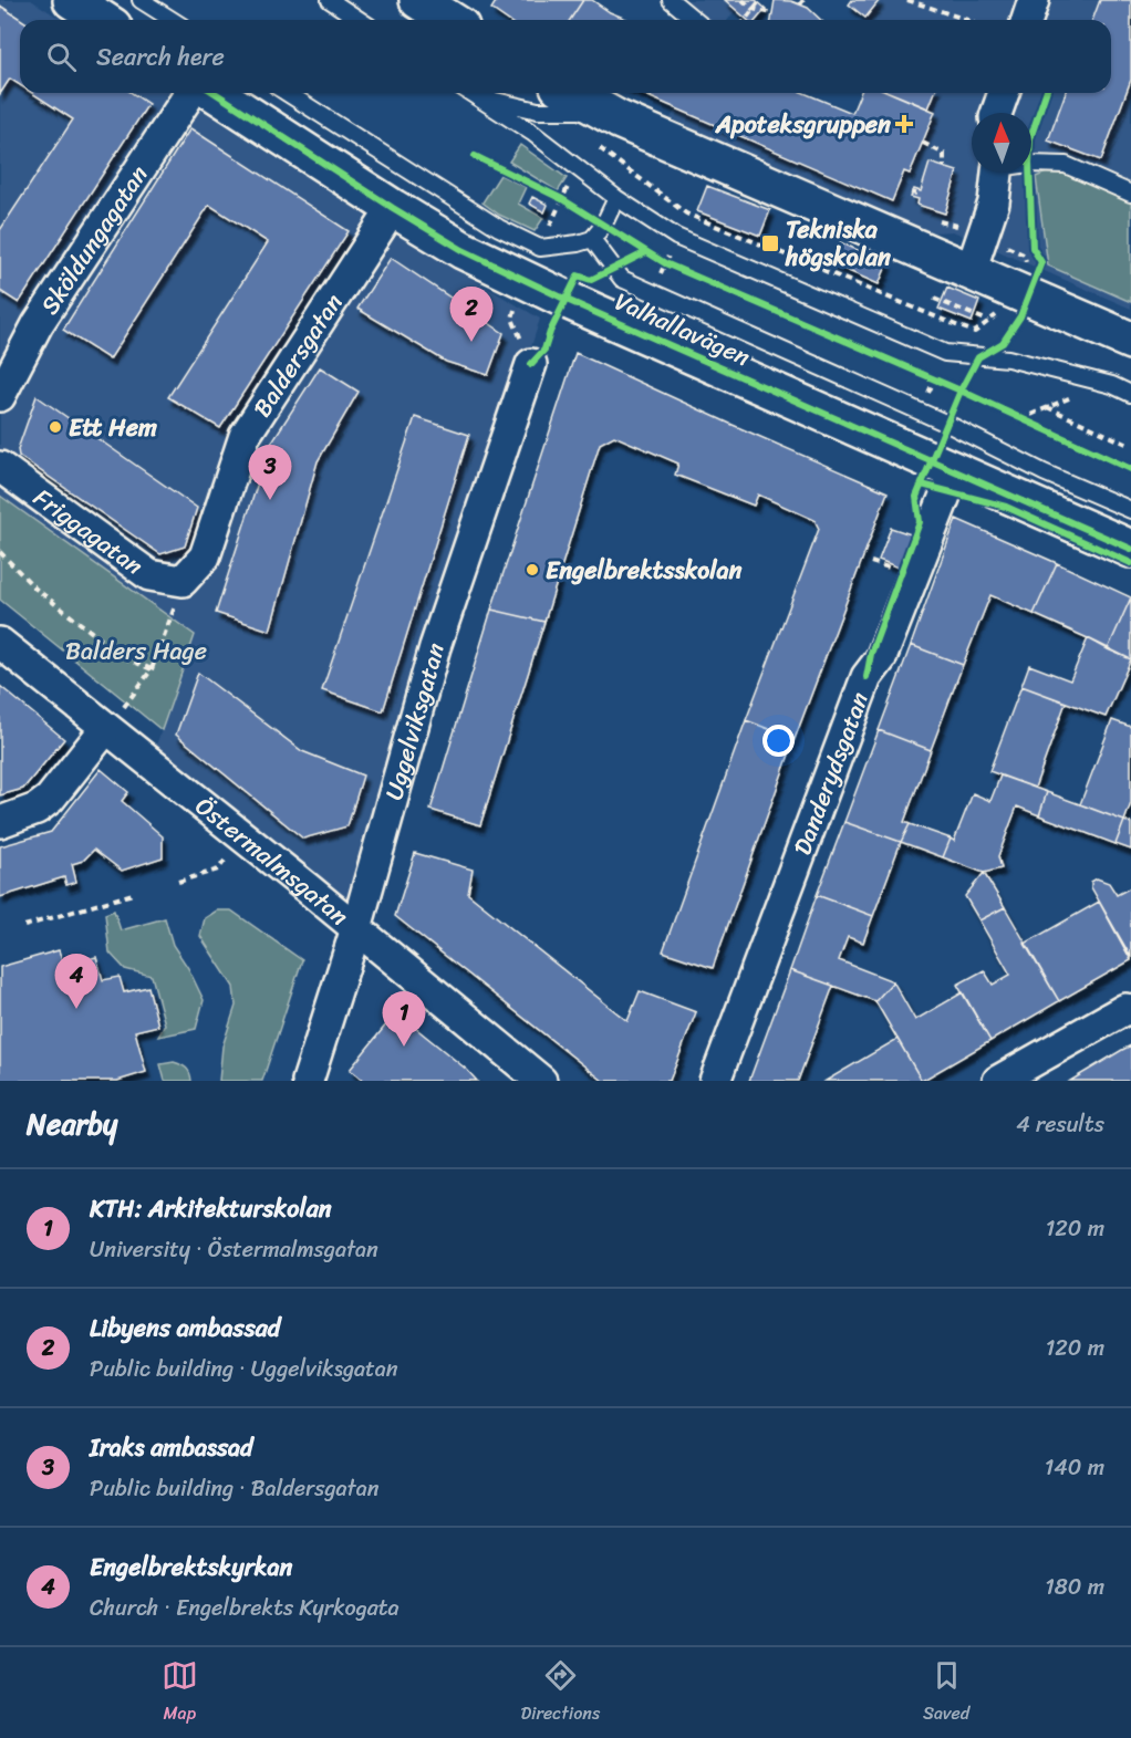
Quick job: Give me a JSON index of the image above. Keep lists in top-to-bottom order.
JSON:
{
  "streets": {
    "main road": ["Valhallavägen"],
    "street": [
      "Sköldungagatan",
      "Baldersgatan",
      "Friggagatan",
      "Uggelviksgatan",
      "Danderydsgatan",
      "Östermalmsgatan"
    ]
  },
  "crossings": [
    ["Valhallavägen", "Baldersgatan"],
    ["Valhallavägen", "Danderydsgatan"],
    ["Baldersgatan", "Friggagatan"],
    ["Uggelviksgatan", "Östermalmsgatan"]
  ],
  "parks": ["Balders Hage"],
  "places": {
    "health": ["Apoteksgruppen"],
    "transit": ["Tekniska högskolan"],
    "other": ["Ett Hem", "Engelbrektsskolan"]
  },
  "north": "top",
  "page": {
    "search": "Search here",
    "pins": [
      "2",
      "3",
      "4",
      "1"
    ],
    "heading": ["Nearby", "4 results"],
    "list": [
      {
        "mark": "1",
        "name": "KTH: Arkitekturskolan",
        "note": "University · Östermalmsgatan",
        "value": "120 m"
      },
      {
        "mark": "2",
        "name": "Libyens ambassad",
        "note": "Public building · Uggelviksgatan",
        "value": "120 m"
      },
      {
        "mark": "3",
        "name": "Iraks ambassad",
        "note": "Public building · Baldersgatan",
        "value": "140 m"
      },
      {
        "mark": "4",
        "name": "Engelbrektskyrkan",
        "note": "Church · Engelbrekts Kyrkogata",
        "value": "180 m"
      }
    ],
    "nav": ["Map", "Directions", "Saved"]
  }
}
